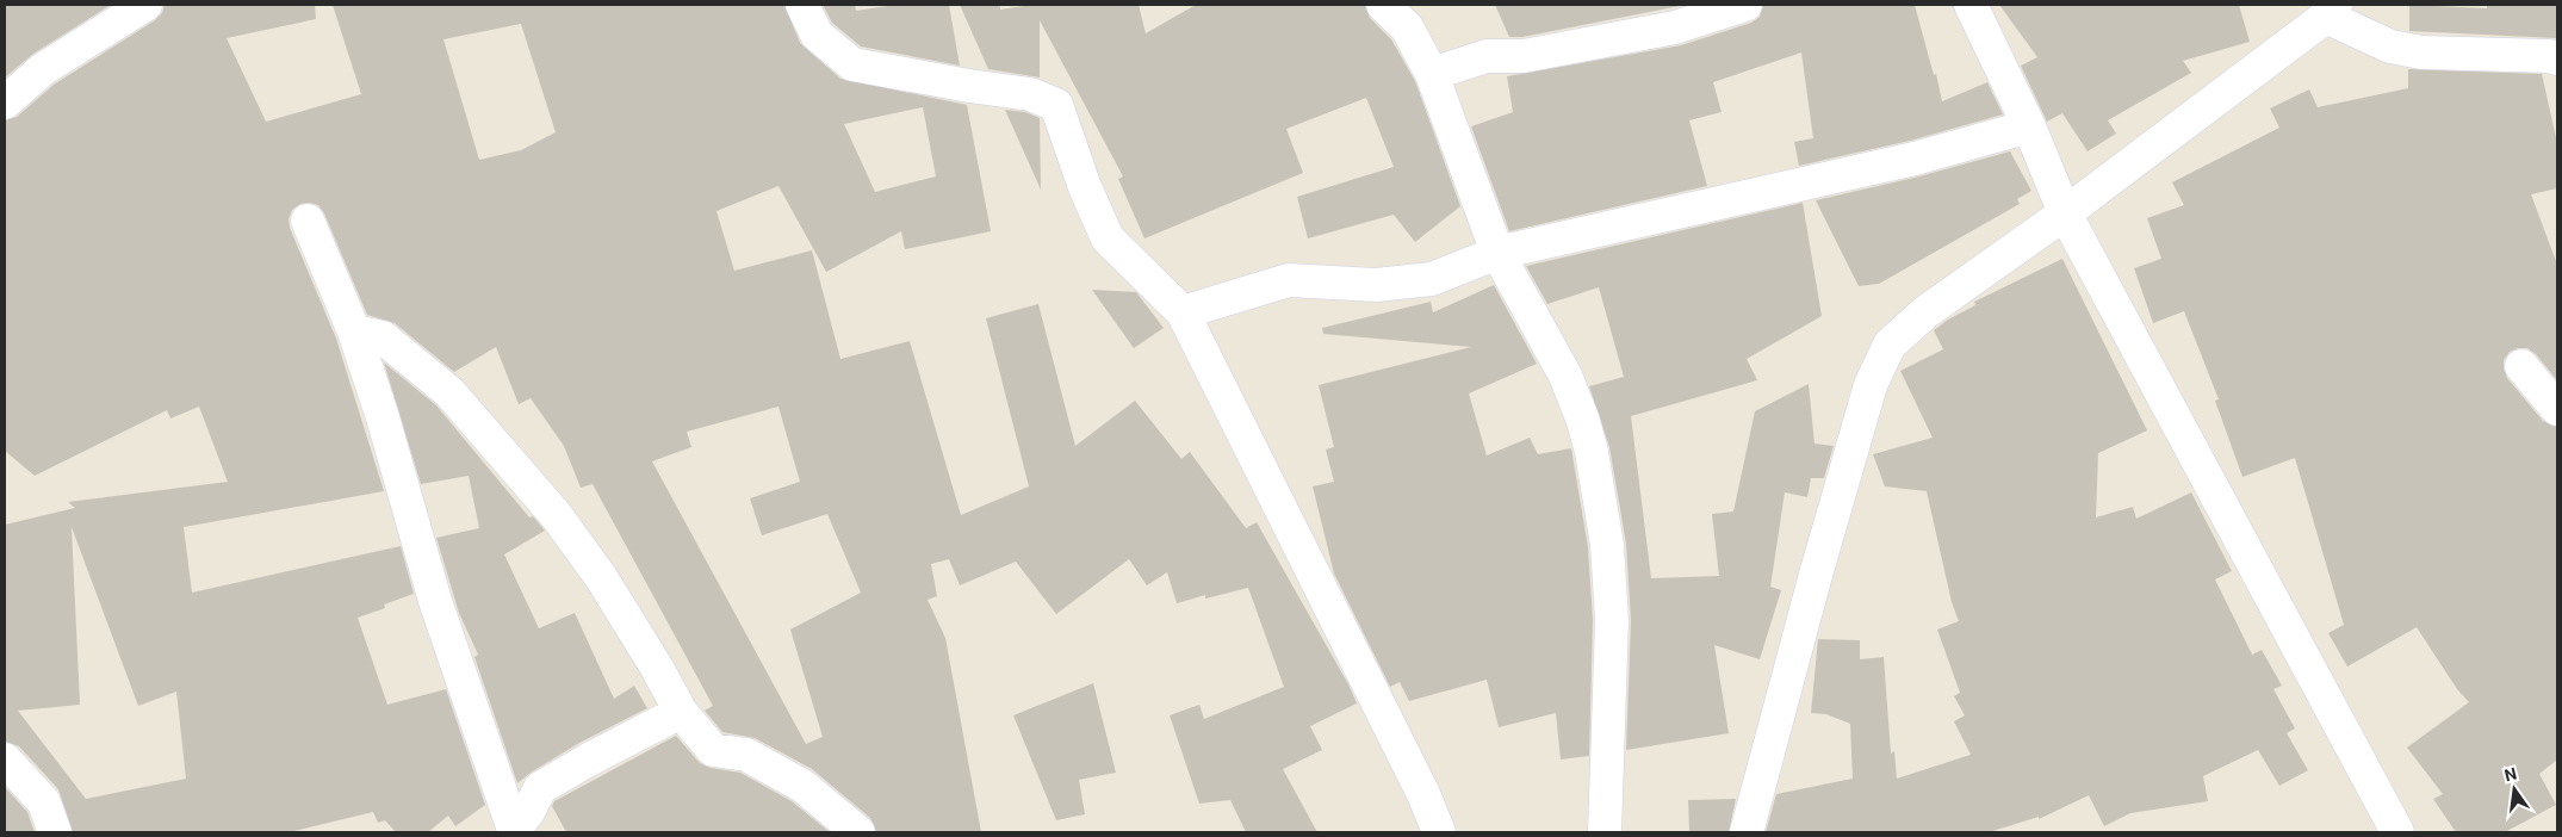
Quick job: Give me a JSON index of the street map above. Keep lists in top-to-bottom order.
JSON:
{
  "north": "top"
}
